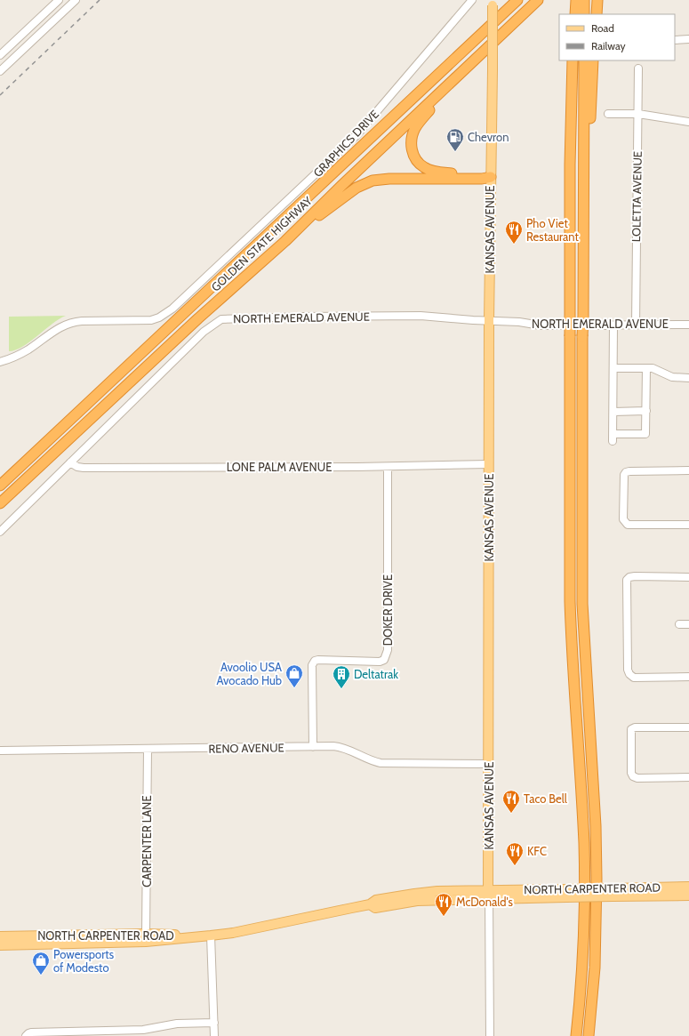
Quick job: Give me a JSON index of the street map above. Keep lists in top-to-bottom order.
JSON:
{
  "streets": {
    "highway": ["GOLDEN STATE HIGHWAY"],
    "main road": ["KANSAS AVENUE", "NORTH CARPENTER ROAD"],
    "street": [
      "GRAPHICS DRIVE",
      "LOLETTA AVENUE",
      "NORTH EMERALD AVENUE",
      "LONE PALM AVENUE",
      "DOKER DRIVE",
      "RENO AVENUE",
      "CARPENTER LANE"
    ]
  },
  "crossings": [
    ["LOLETTA AVENUE", "NORTH EMERALD AVENUE"],
    ["KANSAS AVENUE", "NORTH EMERALD AVENUE"],
    ["KANSAS AVENUE", "LONE PALM AVENUE"],
    ["KANSAS AVENUE", "RENO AVENUE"],
    ["KANSAS AVENUE", "NORTH CARPENTER ROAD"],
    ["NORTH EMERALD AVENUE", "LONE PALM AVENUE"],
    ["LONE PALM AVENUE", "DOKER DRIVE"],
    ["DOKER DRIVE", "RENO AVENUE"],
    ["RENO AVENUE", "CARPENTER LANE"],
    ["CARPENTER LANE", "NORTH CARPENTER ROAD"]
  ],
  "places": {
    "fuel station": ["Chevron"],
    "restaurant": [
      "Pho Viet Restaurant",
      "Taco Bell",
      "KFC",
      "McDonald's"
    ],
    "shop": ["Avoolio USA Avocado Hub", "Powersports of Modesto"],
    "building": ["Deltatrak"]
  },
  "legend": ["Road", "Railway"]
}
